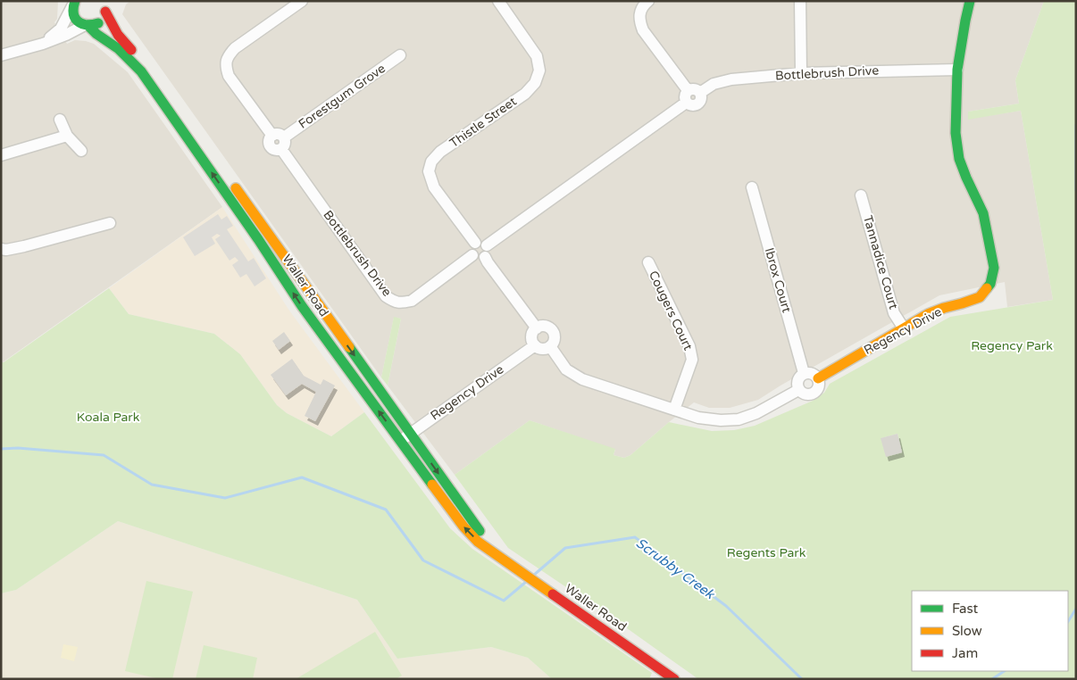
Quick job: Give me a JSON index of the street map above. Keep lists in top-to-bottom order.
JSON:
{
  "streets": {
    "street": [
      "Bottlebrush Drive",
      "Forestgum Grove",
      "Thistle Street",
      "Tannadice Court",
      "Ibrox Court",
      "Waller Road",
      "Cougers Court",
      "Regency Drive"
    ]
  },
  "crossings": [
    ["Bottlebrush Drive", "Forestgum Grove"],
    ["Bottlebrush Drive", "Thistle Street"],
    ["Bottlebrush Drive", "Regency Drive"],
    ["Thistle Street", "Regency Drive"],
    ["Tannadice Court", "Regency Drive"],
    ["Ibrox Court", "Regency Drive"],
    ["Waller Road", "Regency Drive"]
  ],
  "water": ["Scrubby Creek"],
  "parks": ["Regency Park", "Koala Park", "Regents Park"],
  "legend": ["Fast", "Slow", "Jam"]
}
